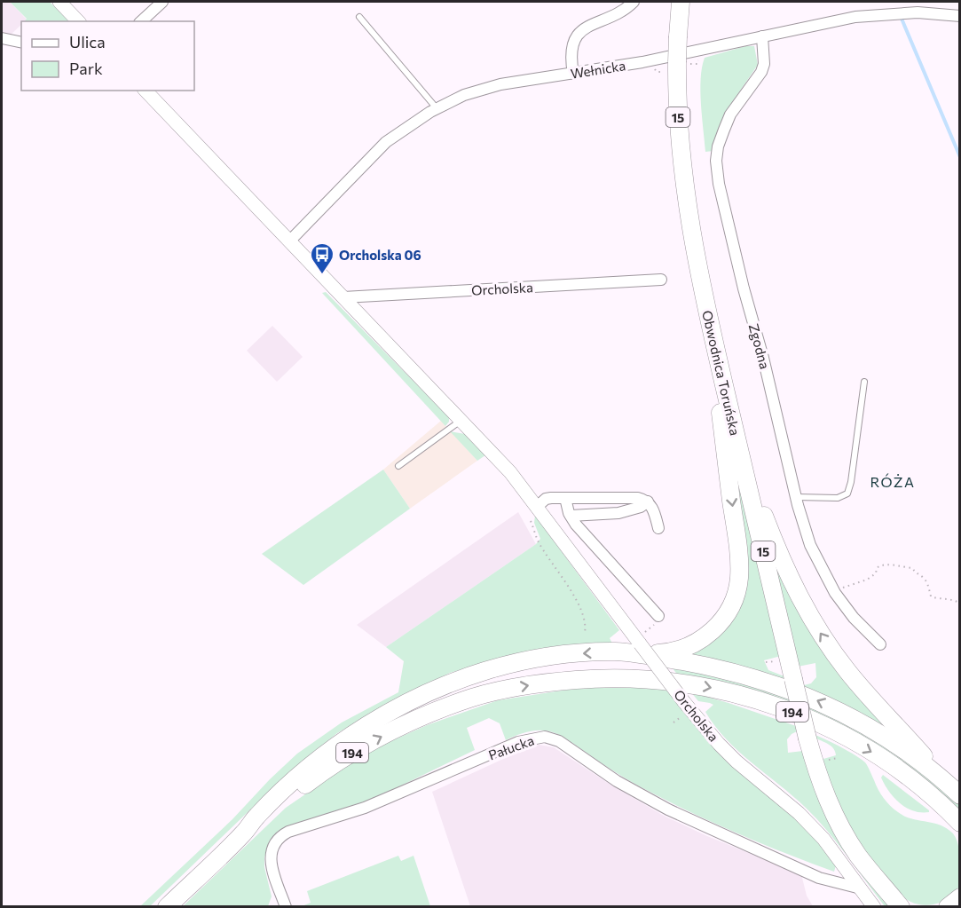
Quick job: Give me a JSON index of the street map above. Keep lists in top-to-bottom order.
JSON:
{
  "streets": {
    "main road": ["15", "Obwodnica Toruńska", "194"],
    "street": [
      "Wełnicka",
      "Orcholska",
      "Zgodna",
      "Pałucka"
    ]
  },
  "crossings": [
    ["Wełnicka", "Orcholska"],
    ["Wełnicka", "Zgodna"],
    ["15", "Obwodnica Toruńska"],
    ["15", "194"],
    ["Orcholska", "194"],
    ["Orcholska", "Pałucka"]
  ],
  "districts": ["RÓŻA"],
  "places": {
    "bus stop": ["Orcholska 06"]
  },
  "legend": ["Ulica", "Park"]
}
